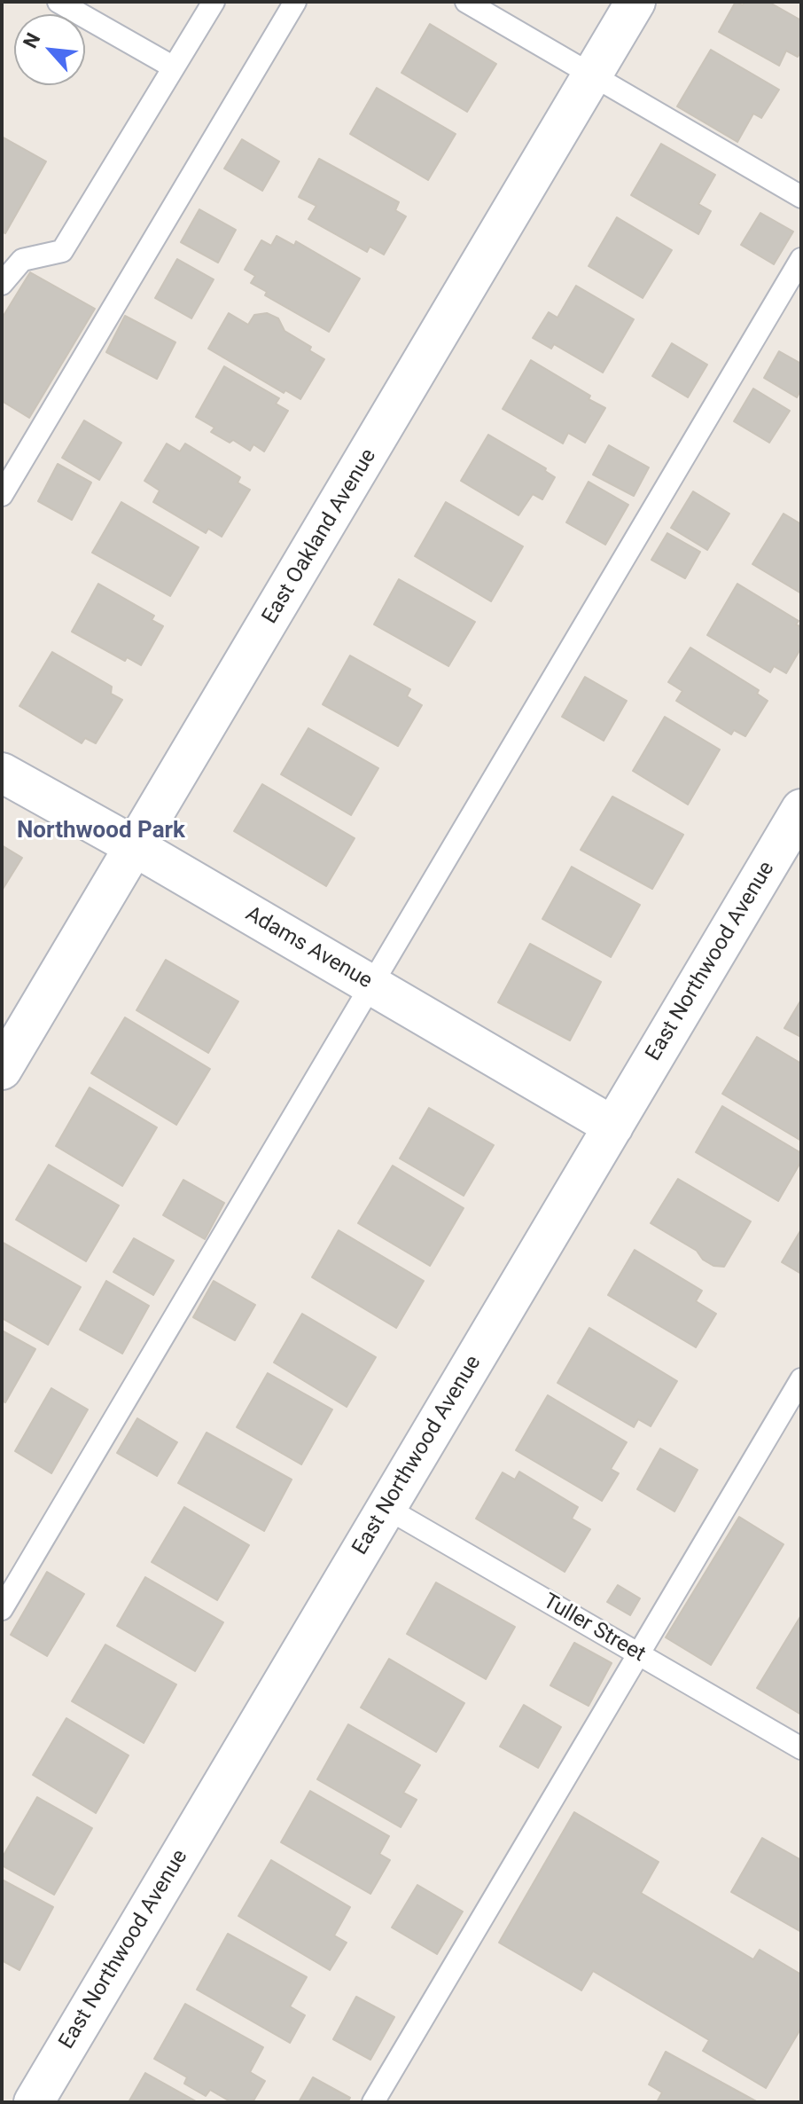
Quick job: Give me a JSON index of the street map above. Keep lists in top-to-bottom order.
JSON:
{
  "streets": {
    "street": ["East Oakland Avenue", "Adams Avenue", "East Northwood Avenue"],
    "lane": ["Tuller Street"]
  },
  "crossings": [
    ["East Oakland Avenue", "Adams Avenue"],
    ["Adams Avenue", "East Northwood Avenue"],
    ["East Northwood Avenue", "Tuller Street"]
  ],
  "districts": ["Northwood Park"],
  "north": "top left"
}
